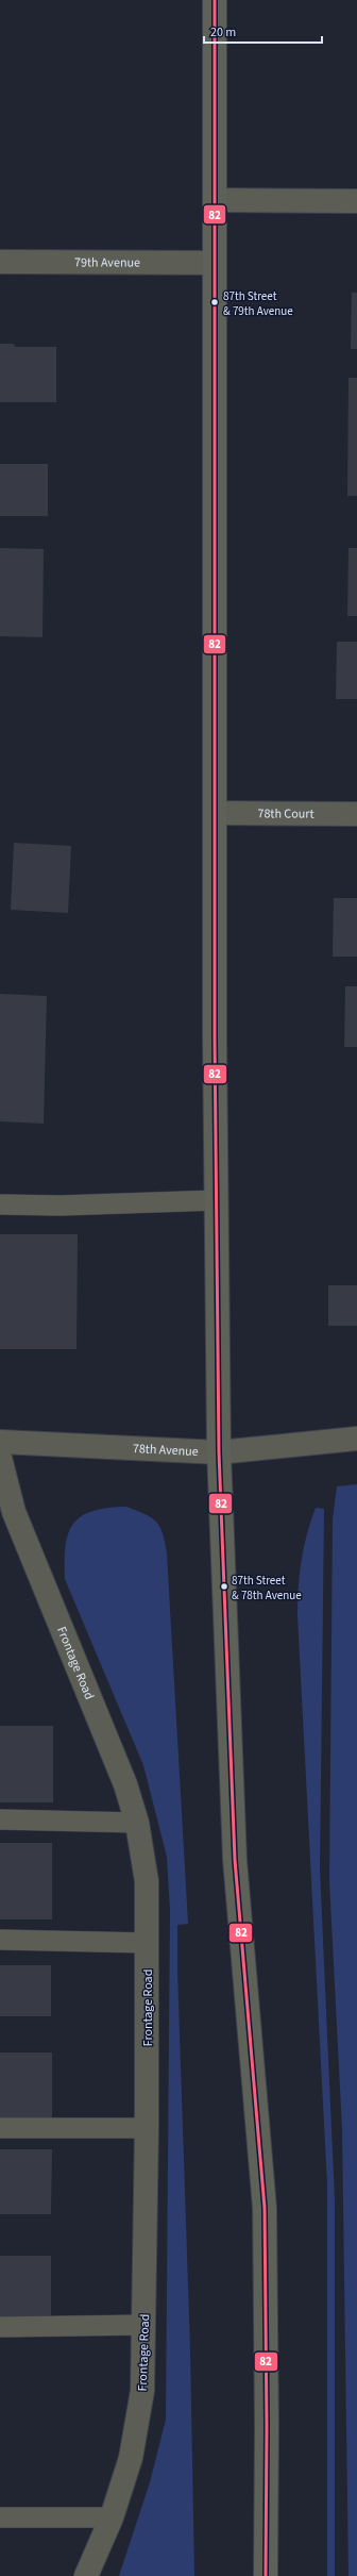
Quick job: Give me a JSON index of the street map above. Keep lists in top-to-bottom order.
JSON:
{
  "streets": {
    "street": [
      "79th Avenue",
      "78th Court",
      "78th Avenue",
      "Frontage Road"
    ]
  },
  "places": ["87th Street & 79th Avenue", "87th Street & 78th Avenue"],
  "lines": ["transit line 82"],
  "scale_bar": "20 m"
}
